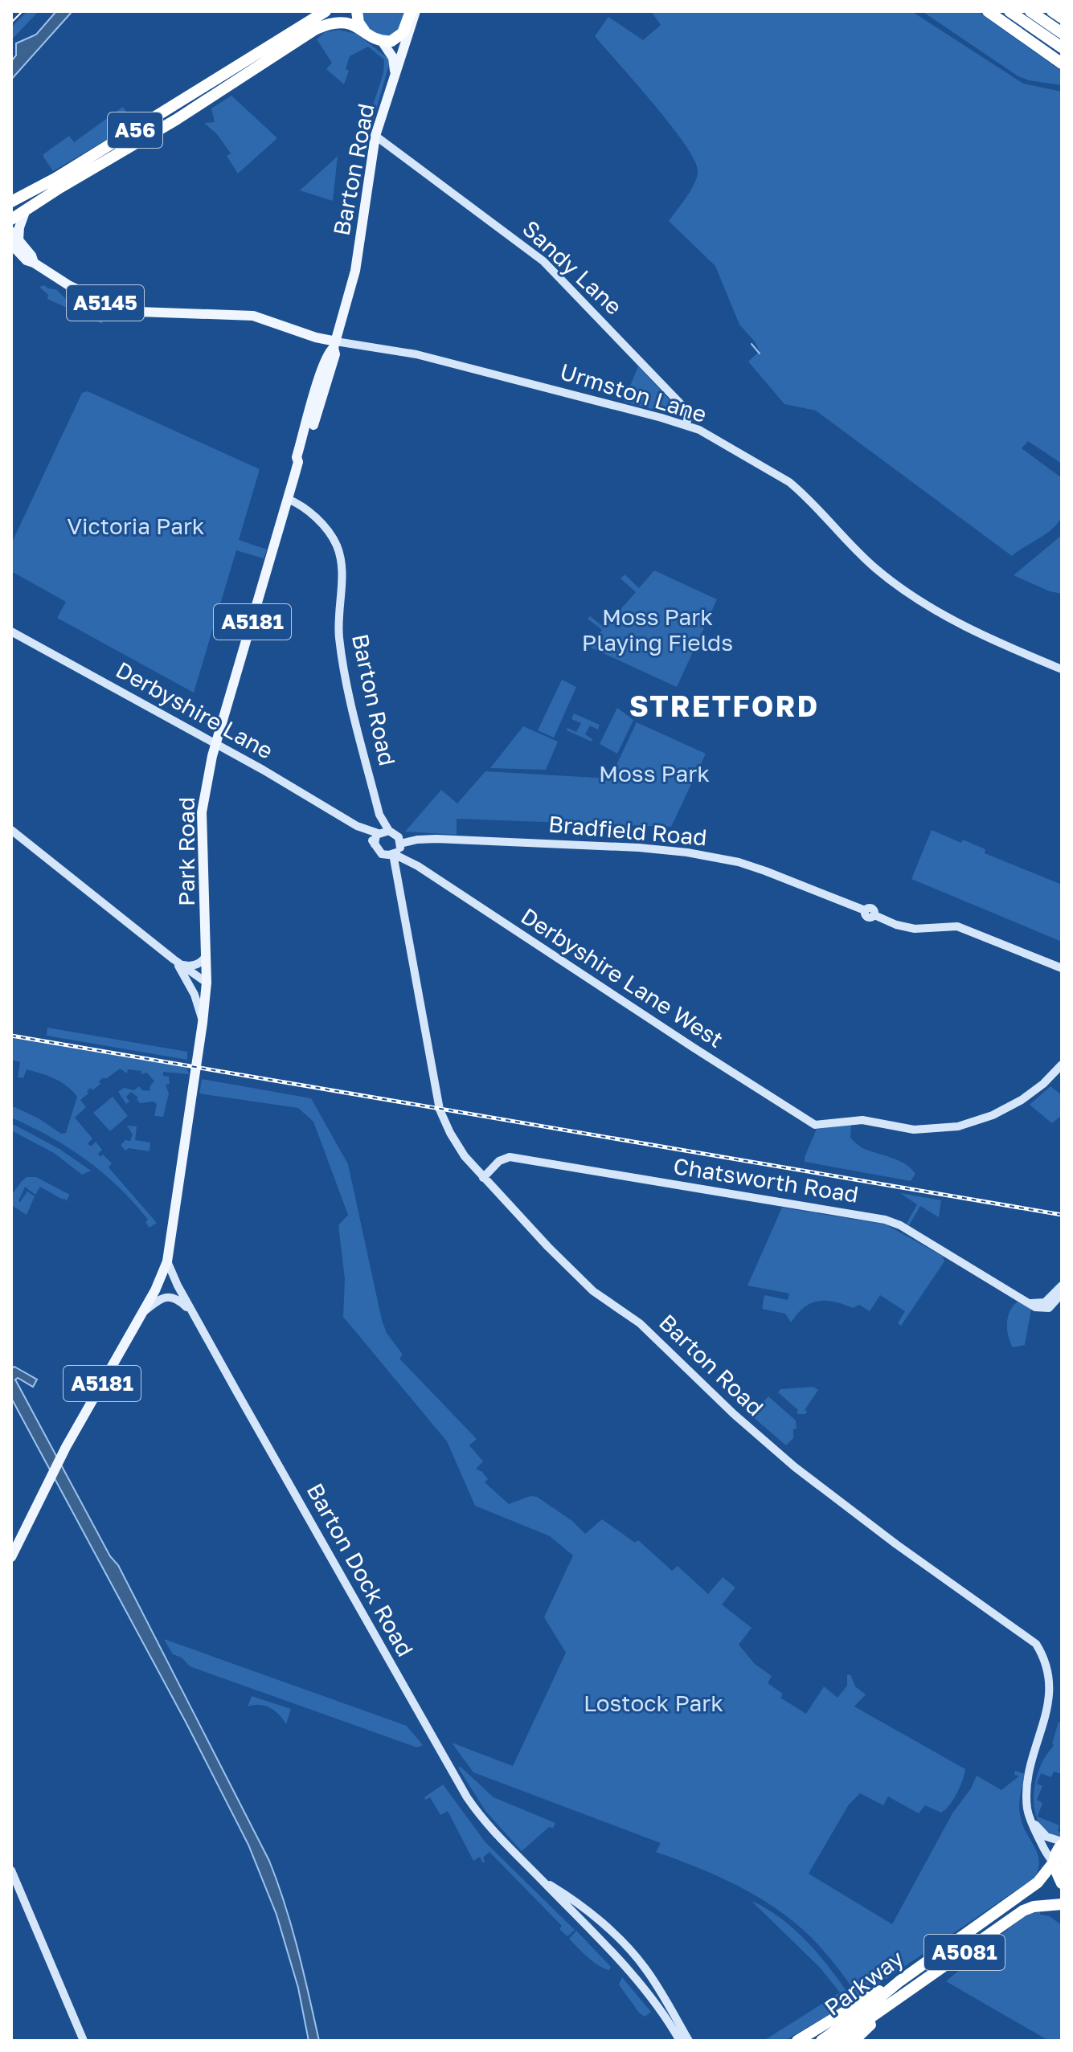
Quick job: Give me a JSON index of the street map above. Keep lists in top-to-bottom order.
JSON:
{
  "streets": {
    "highway": ["A56", "A5081", "Parkway"],
    "main road": [
      "Barton Road",
      "A5145",
      "A5181",
      "Park Road"
    ],
    "street": [
      "Sandy Lane",
      "Urmston Lane",
      "Derbyshire Lane",
      "Bradfield Road",
      "Derbyshire Lane West",
      "Chatsworth Road",
      "Barton Dock Road"
    ]
  },
  "crossings": [
    ["Barton Road", "Sandy Lane"],
    ["Barton Road", "A5145"],
    ["Barton Road", "Urmston Lane"],
    ["Barton Road", "Derbyshire Lane"],
    ["Barton Road", "Park Road"],
    ["Barton Road", "Derbyshire Lane West"],
    ["Barton Road", "Chatsworth Road"],
    ["Sandy Lane", "Urmston Lane"],
    ["A5145", "Urmston Lane"],
    ["A5181", "Park Road"],
    ["A5181", "Barton Dock Road"],
    ["Derbyshire Lane", "Bradfield Road"],
    ["Derbyshire Lane", "Park Road"],
    ["Derbyshire Lane", "Derbyshire Lane West"],
    ["Bradfield Road", "Derbyshire Lane West"],
    ["Park Road", "Barton Dock Road"],
    ["A5081", "Parkway"]
  ],
  "districts": ["STRETFORD"],
  "parks": [
    "Victoria Park",
    "Moss Park Playing Fields",
    "Moss Park",
    "Lostock Park"
  ]
}
